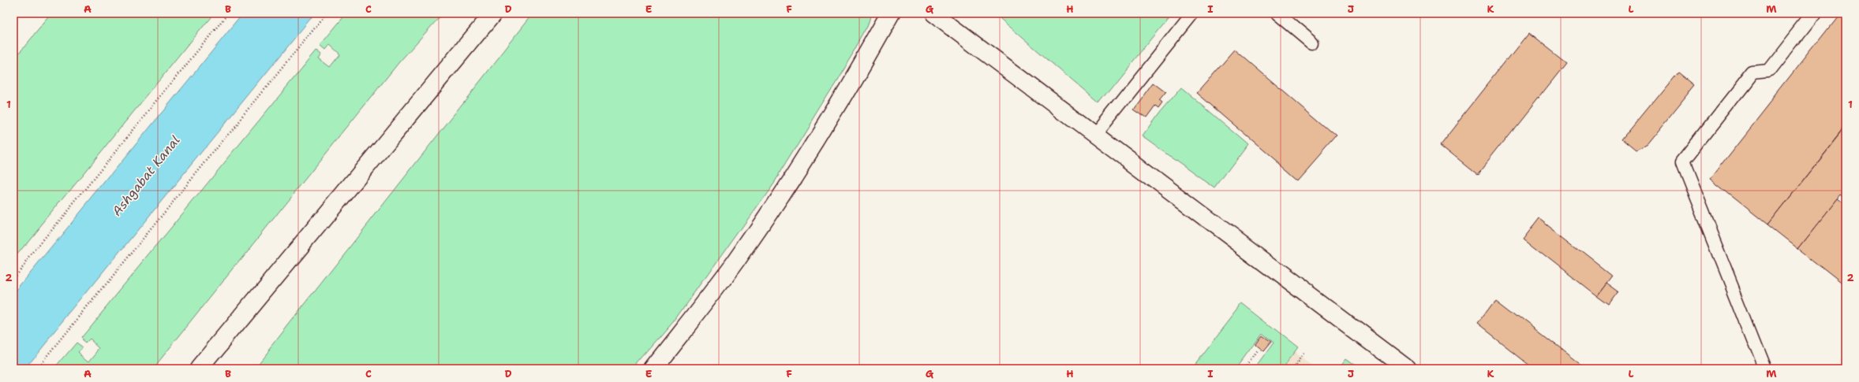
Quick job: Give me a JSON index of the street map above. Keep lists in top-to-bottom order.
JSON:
{
  "water": ["Ashgabat Kanal"],
  "grid": {
    "columns": [
      "A",
      "B",
      "C",
      "D",
      "E",
      "F",
      "G",
      "H",
      "I",
      "J",
      "K",
      "L",
      "M"
    ],
    "rows": ["1", "2"]
  }
}
